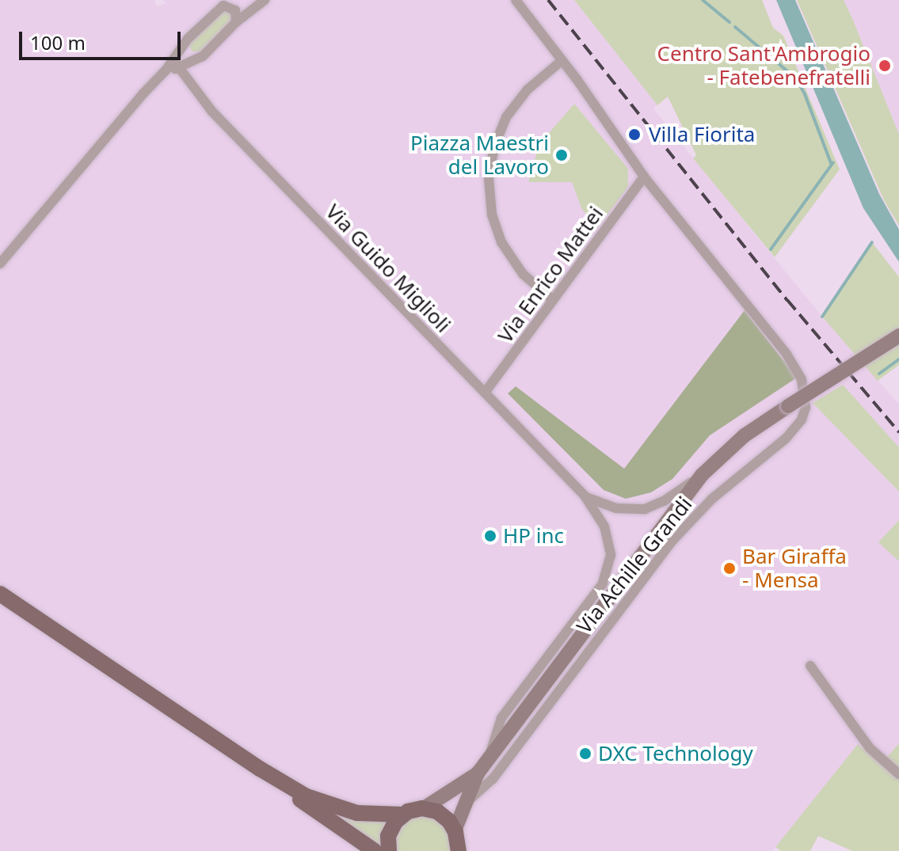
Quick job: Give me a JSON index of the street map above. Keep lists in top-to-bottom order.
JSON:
{
  "streets": {
    "street": ["Via Guido Miglioli", "Via Enrico Mattei", "Via Achille Grandi"]
  },
  "crossings": [
    ["Via Guido Miglioli", "Via Enrico Mattei"],
    ["Via Enrico Mattei", "Via Achille Grandi"]
  ],
  "places": [
    "Centro Sant'Ambrogio - Fatebenefratelli",
    "Villa Fiorita",
    "Piazza Maestri del Lavoro",
    "HP inc",
    "Bar Giraffa - Mensa",
    "DXC Technology"
  ],
  "scale_bar": "100 m"
}
